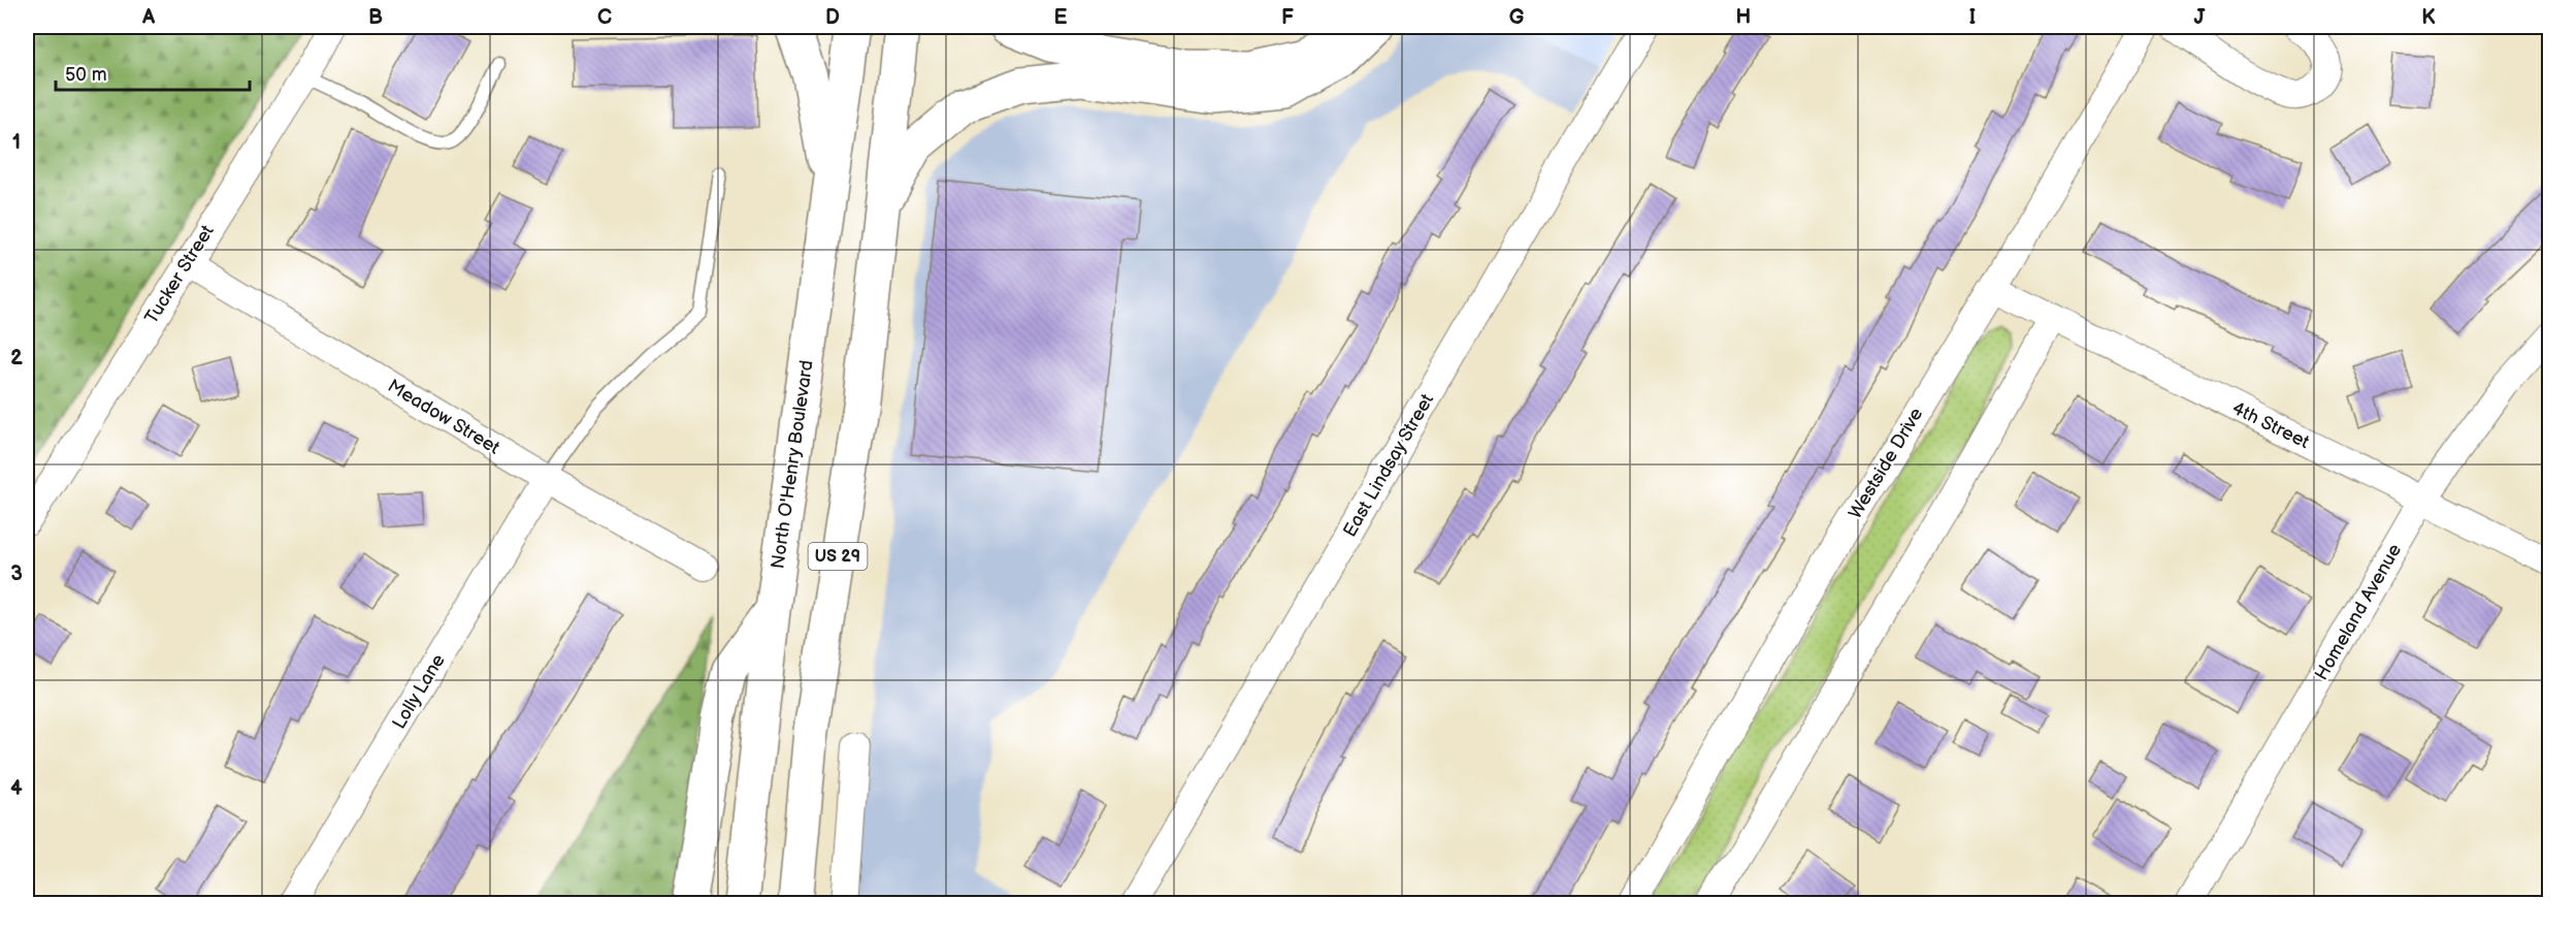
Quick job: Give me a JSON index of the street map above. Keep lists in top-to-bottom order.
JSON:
{
  "streets": {
    "highway": ["North O'Henry Boulevard", "US 29"],
    "street": [
      "Tucker Street",
      "Meadow Street",
      "4th Street",
      "Westside Drive",
      "East Lindsay Street",
      "Homeland Avenue",
      "Lolly Lane"
    ]
  },
  "crossings": [
    ["Tucker Street", "Meadow Street"],
    ["Meadow Street", "Lolly Lane"],
    ["4th Street", "Westside Drive"],
    ["4th Street", "Homeland Avenue"]
  ],
  "scale_bar": "50 m",
  "grid": {
    "columns": [
      "A",
      "B",
      "C",
      "D",
      "E",
      "F",
      "G",
      "H",
      "I",
      "J",
      "K"
    ],
    "rows": [
      "1",
      "2",
      "3",
      "4"
    ]
  }
}
